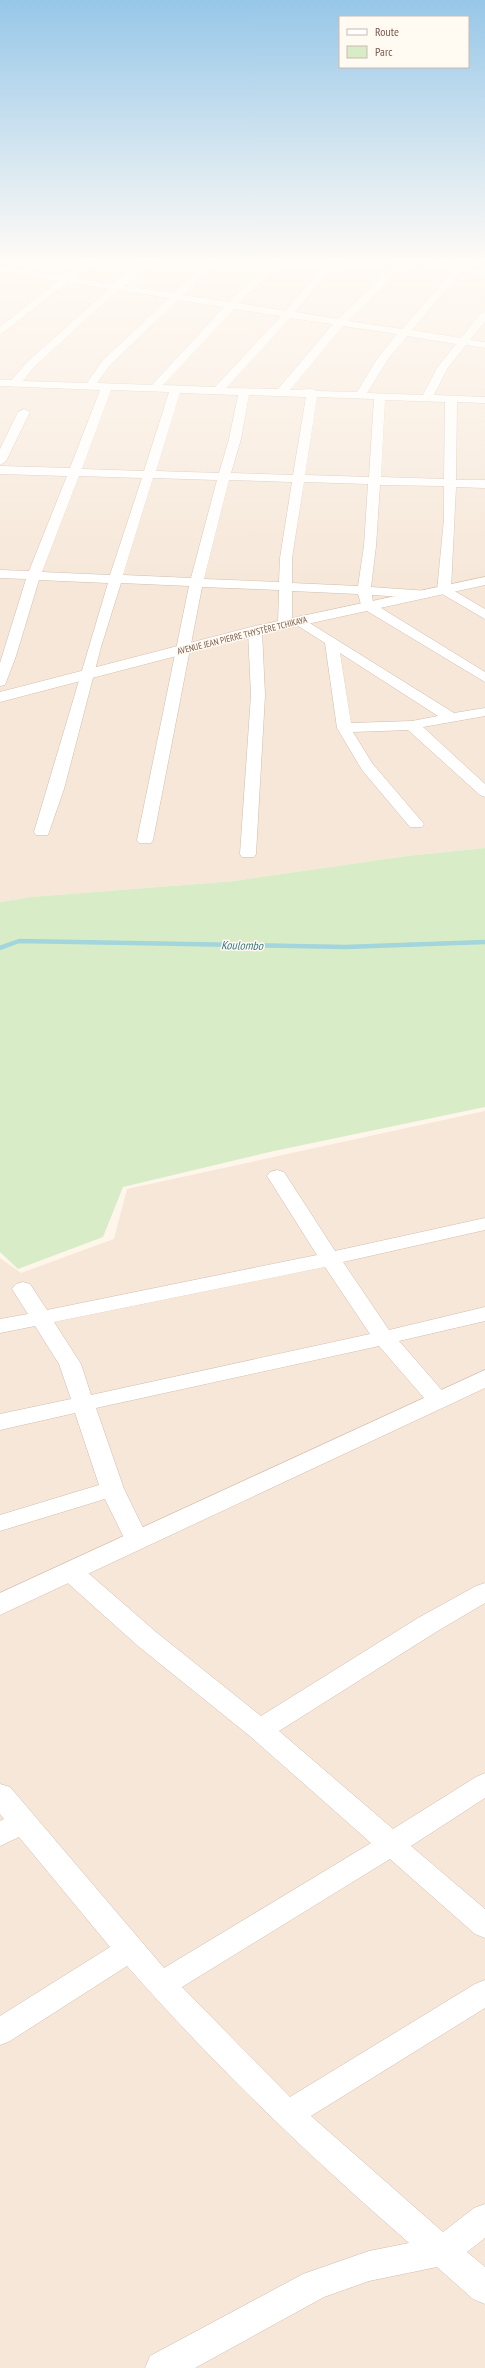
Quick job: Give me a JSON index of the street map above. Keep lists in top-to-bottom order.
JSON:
{
  "streets": {
    "street": ["AVENUE JEAN PIERRE THYSTÈRE TCHIKAYA"]
  },
  "water": ["Koulombo"],
  "legend": ["Route", "Parc"]
}
